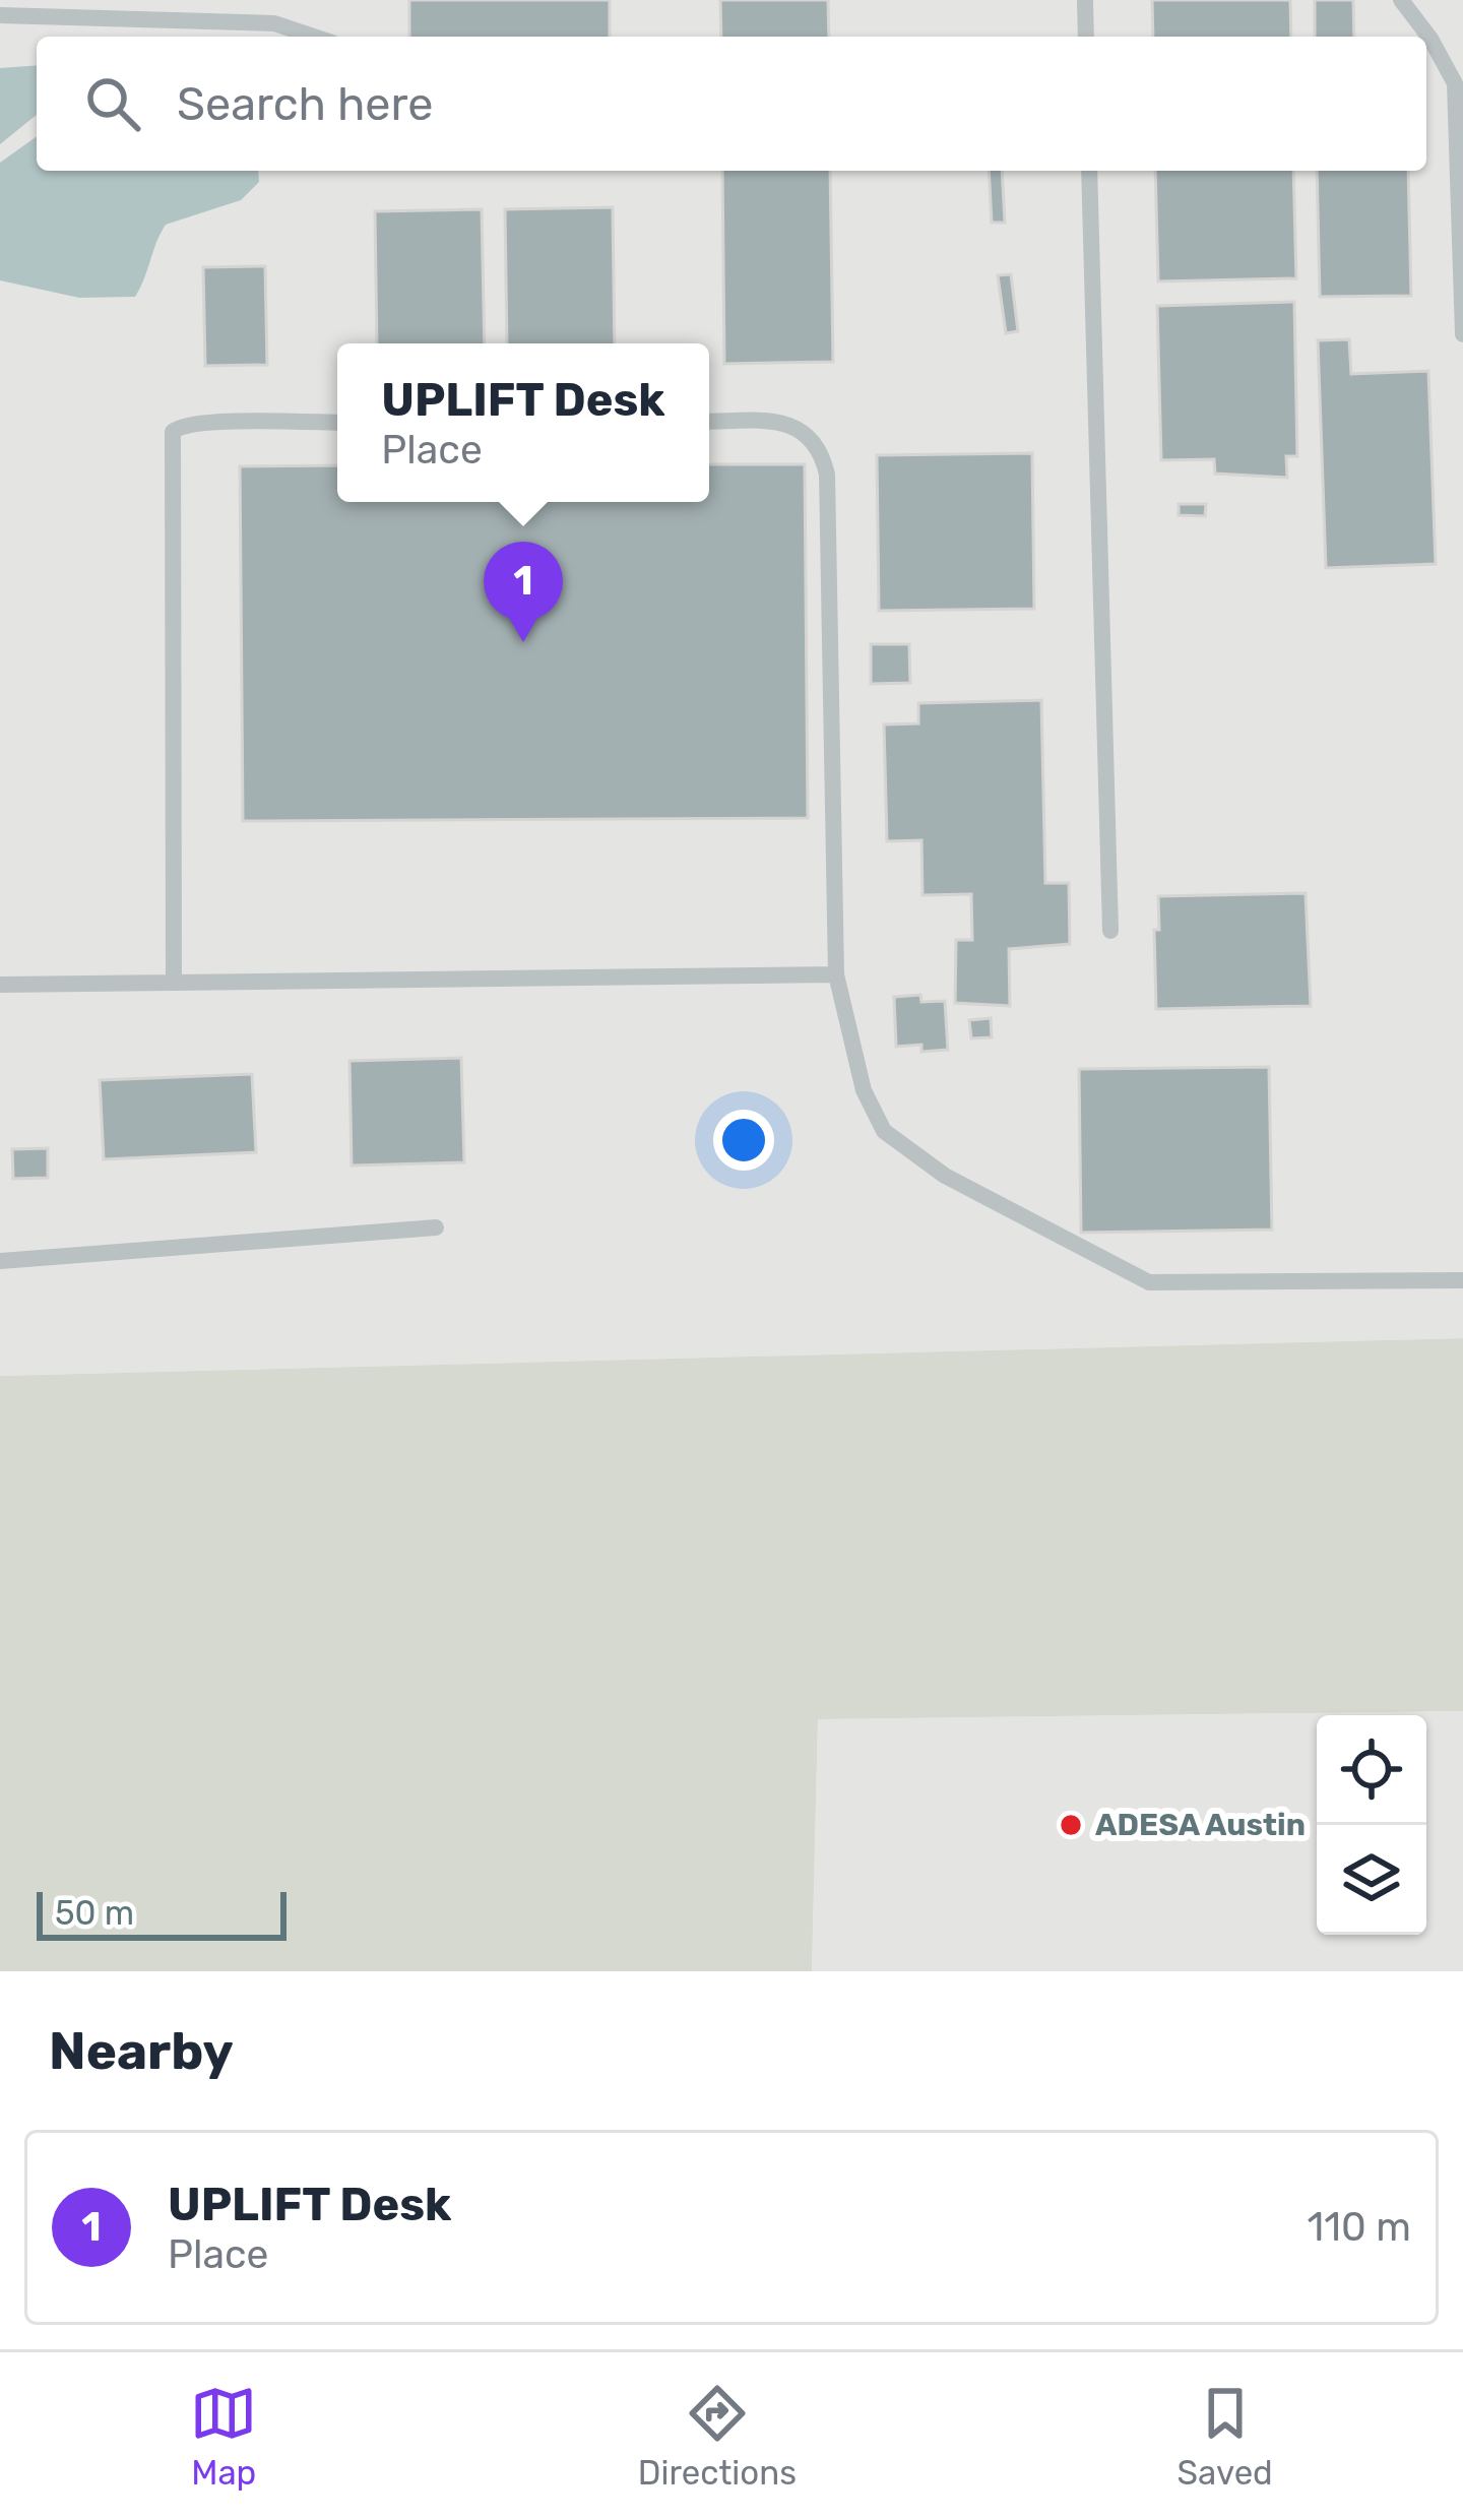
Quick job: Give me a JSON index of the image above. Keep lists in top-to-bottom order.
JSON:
{
  "places": ["ADESA Austin"],
  "scale_bar": "50 m",
  "page": {
    "search": "Search here",
    "popup": ["UPLIFT Desk", "Place"],
    "pins": "1",
    "scale": "50 m",
    "heading": "Nearby",
    "list": [
      {
        "mark": "1",
        "name": "UPLIFT Desk",
        "note": "Place",
        "value": "110 m"
      }
    ],
    "nav": ["Map", "Directions", "Saved"]
  }
}
